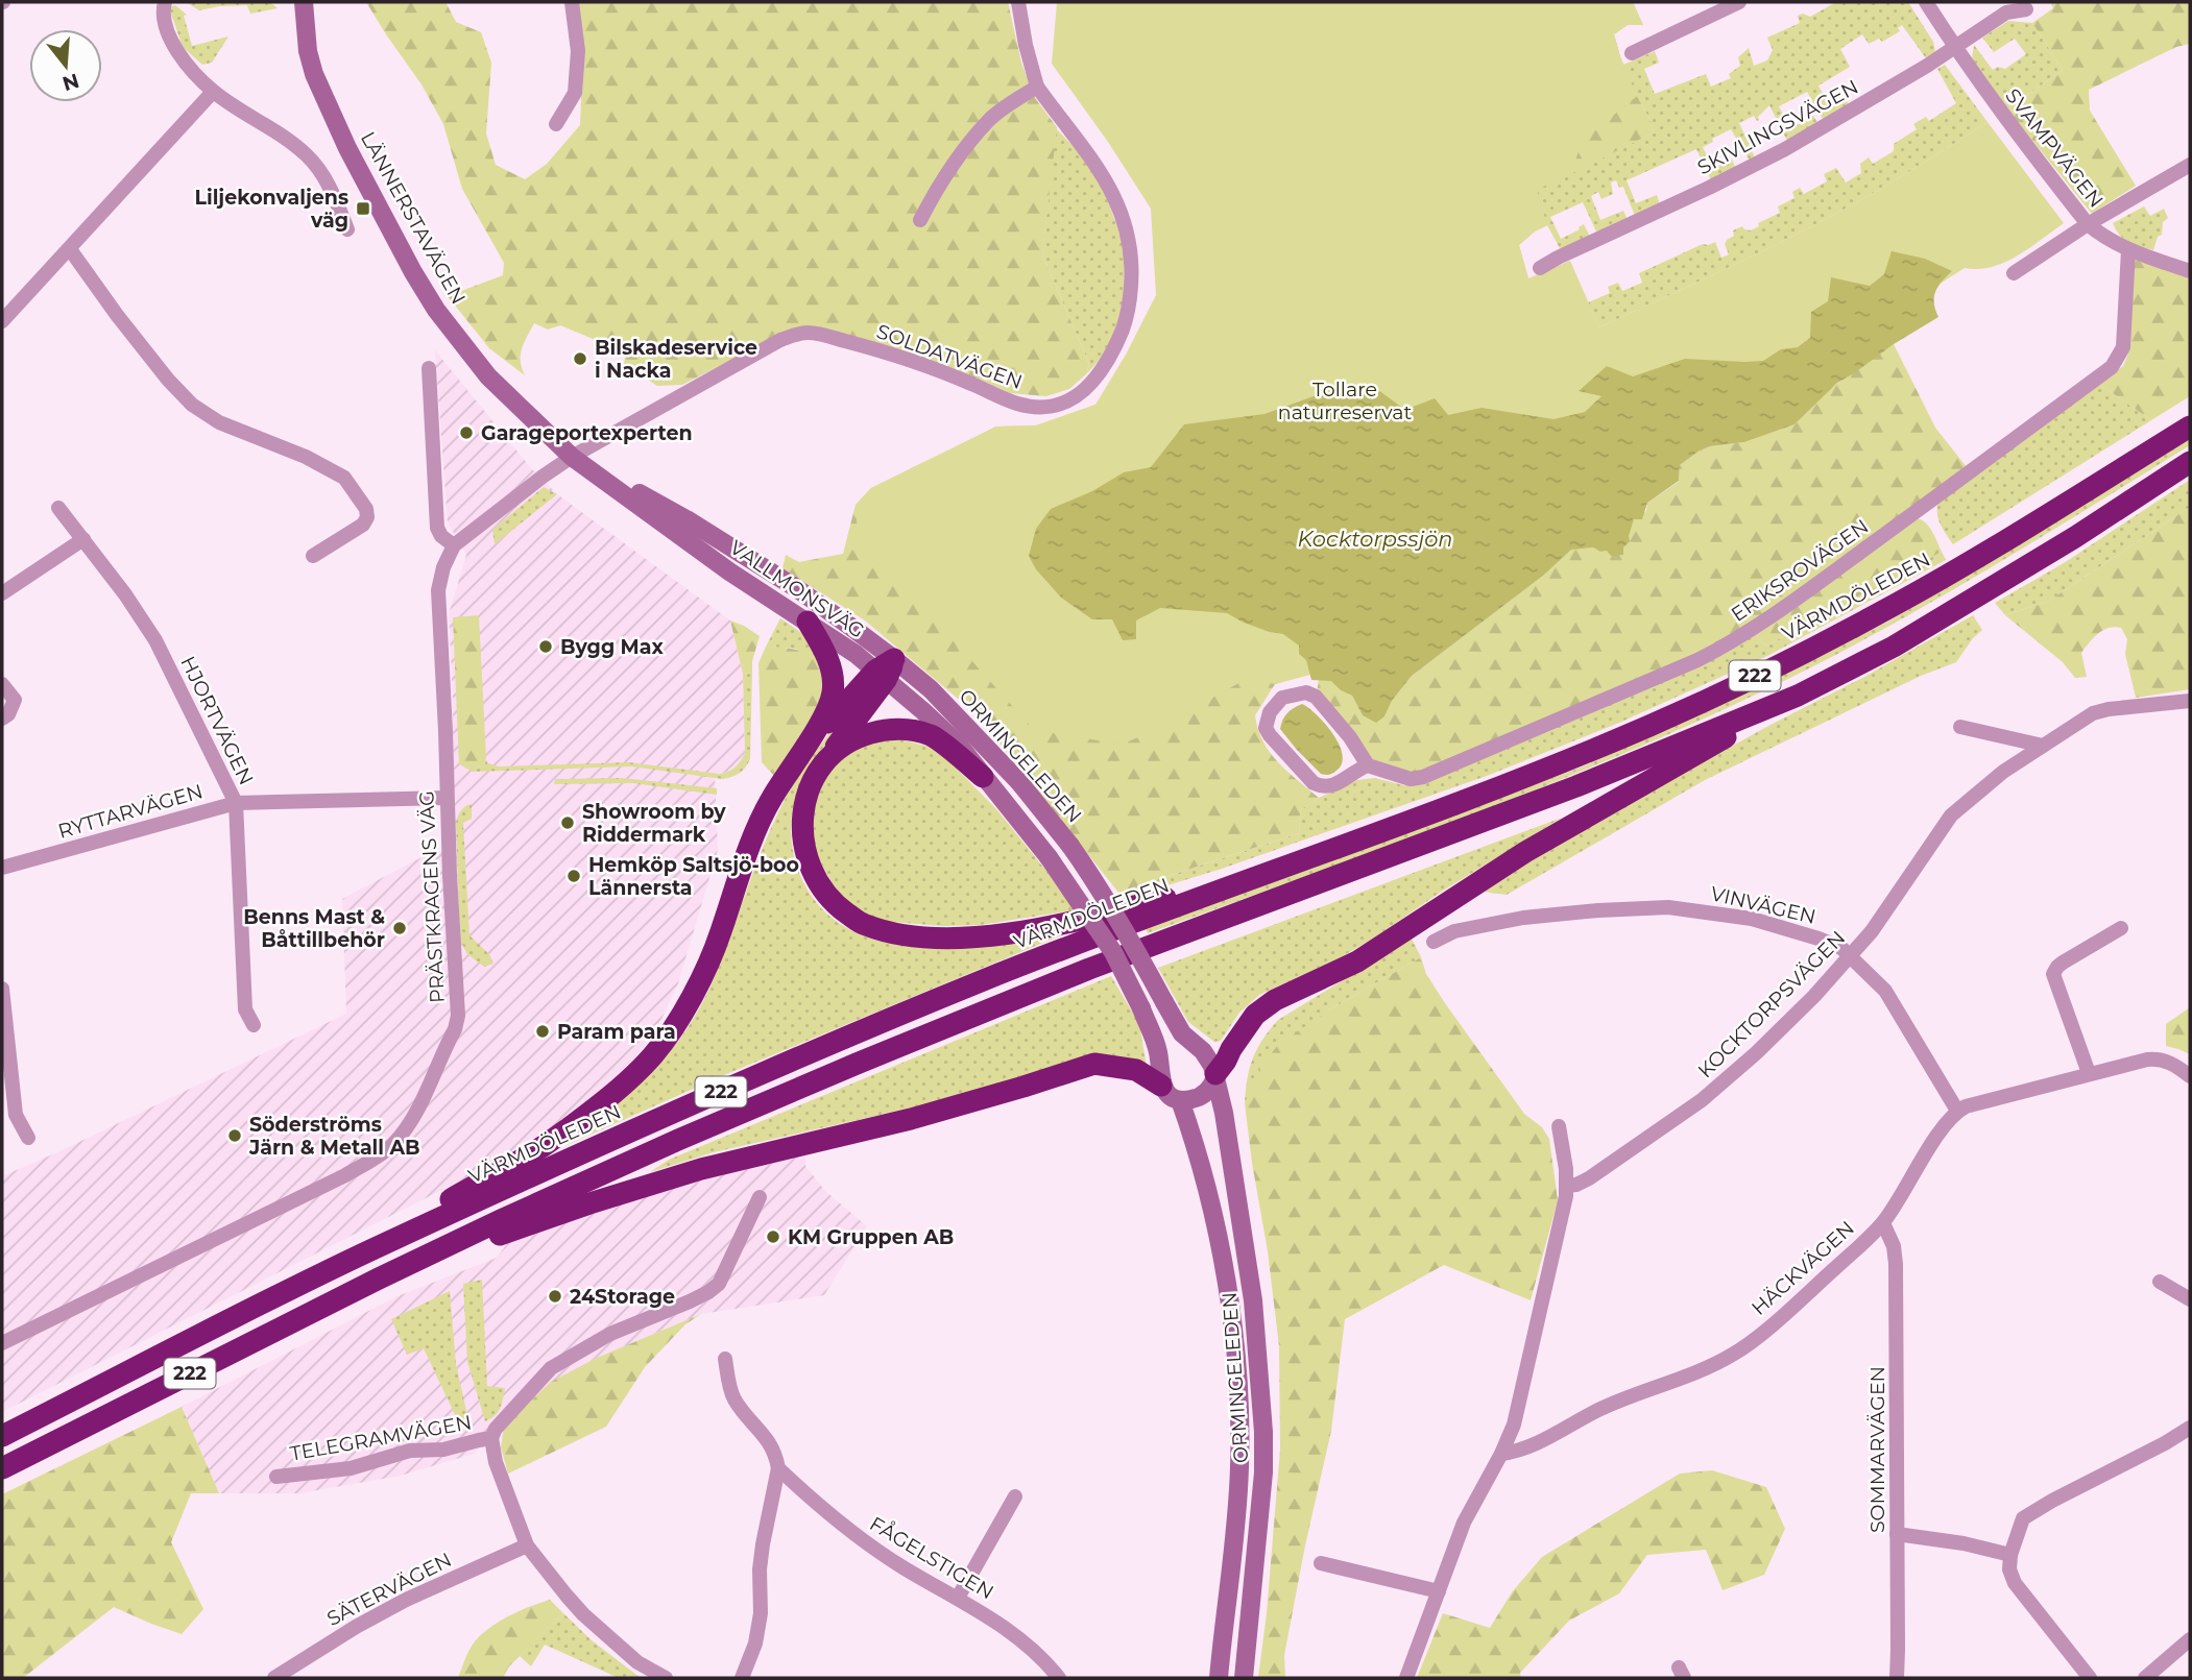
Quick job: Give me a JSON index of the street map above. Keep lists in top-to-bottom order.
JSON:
{
  "streets": {
    "highway": ["VÄRMDÖLEDEN", "222"],
    "main road": ["LÄNNERSTAVÄGEN", "VALLMONSVÄG", "ORMINGELEDEN"],
    "street": [
      "SKIVLINGSVÄGEN",
      "SVAMPVÄGEN",
      "SOLDATVÄGEN",
      "ERIKSROVÄGEN",
      "HJORTVÄGEN",
      "RYTTARVÄGEN",
      "PRÄSTKRAGENS VÄG",
      "VINVÄGEN",
      "KOCKTORPSVÄGEN",
      "HÄCKVÄGEN",
      "TELEGRAMVÄGEN",
      "SOMMARVÄGEN",
      "FÅGELSTIGEN",
      "SÄTERVÄGEN"
    ]
  },
  "crossings": [
    ["SKIVLINGSVÄGEN", "SVAMPVÄGEN"],
    ["SVAMPVÄGEN", "ERIKSROVÄGEN"],
    ["LÄNNERSTAVÄGEN", "SOLDATVÄGEN"],
    ["LÄNNERSTAVÄGEN", "VALLMONSVÄG"],
    ["SOLDATVÄGEN", "VALLMONSVÄG"],
    ["VALLMONSVÄG", "ORMINGELEDEN"],
    ["HJORTVÄGEN", "RYTTARVÄGEN"],
    ["RYTTARVÄGEN", "PRÄSTKRAGENS VÄG"],
    ["VINVÄGEN", "KOCKTORPSVÄGEN"],
    ["VINVÄGEN", "HÄCKVÄGEN"],
    ["HÄCKVÄGEN", "SOMMARVÄGEN"],
    ["TELEGRAMVÄGEN", "SÄTERVÄGEN"]
  ],
  "water": ["Kocktorpssjön"],
  "parks": ["Tollare naturreservat"],
  "places": {
    "transit": ["Liljekonvaljens väg"],
    "other": [
      "Bilskadeservice i Nacka",
      "Garageportexperten",
      "Bygg Max",
      "Showroom by Riddermark",
      "Hemköp Saltsjö-boo Lännersta",
      "Benns Mast & Båttillbehör",
      "Param para",
      "Söderströms Järn & Metall AB",
      "KM Gruppen AB",
      "24Storage"
    ]
  },
  "north": "bottom"
}
